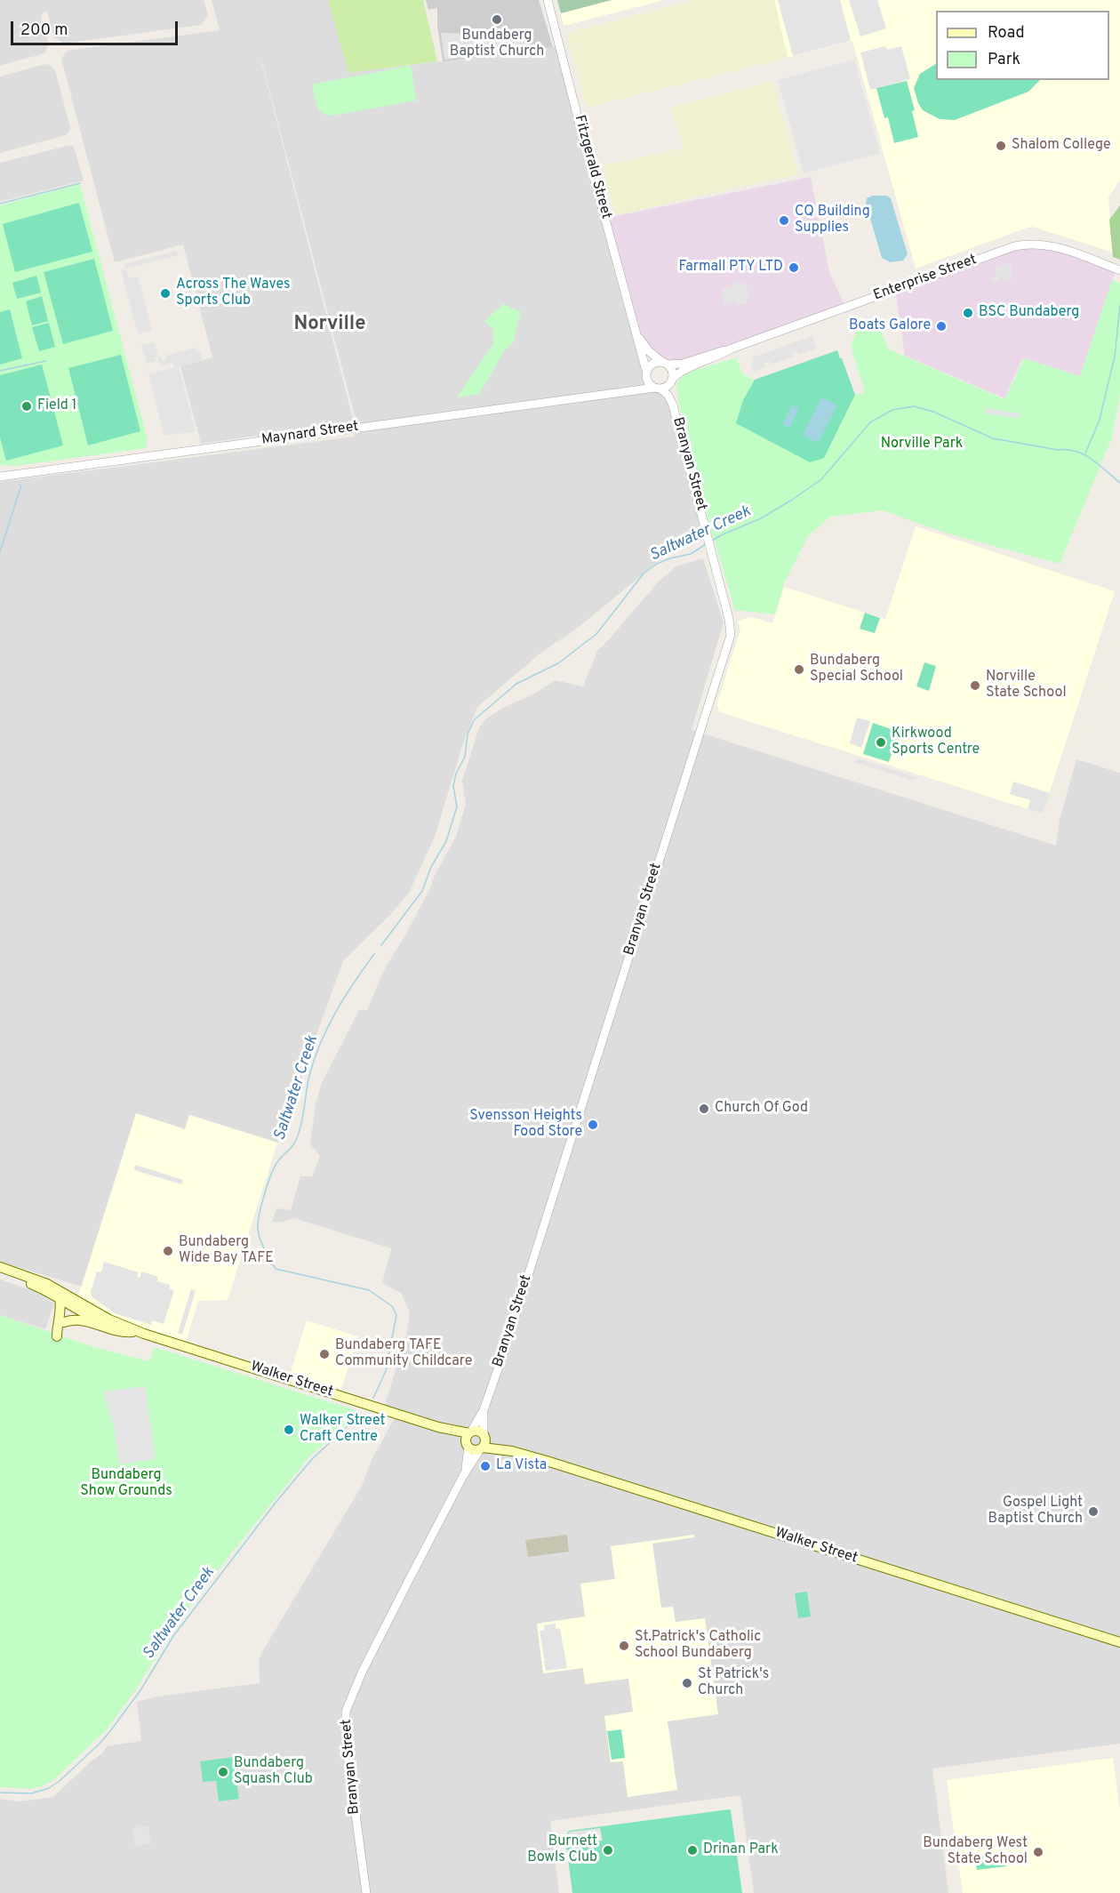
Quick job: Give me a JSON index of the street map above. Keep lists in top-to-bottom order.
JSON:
{
  "streets": {
    "main road": ["Walker Street"],
    "street": [
      "Fitzgerald Street",
      "Enterprise Street",
      "Maynard Street",
      "Branyan Street"
    ]
  },
  "crossings": [
    ["Fitzgerald Street", "Enterprise Street"],
    ["Fitzgerald Street", "Maynard Street"],
    ["Fitzgerald Street", "Branyan Street"],
    ["Enterprise Street", "Maynard Street"],
    ["Enterprise Street", "Branyan Street"],
    ["Maynard Street", "Branyan Street"],
    ["Branyan Street", "Walker Street"]
  ],
  "districts": ["Norville"],
  "water": ["Saltwater Creek"],
  "parks": ["Norville Park", "Bundaberg Show Grounds"],
  "places": [
    "Bundaberg Baptist Church",
    "Shalom College",
    "CQ Building Supplies",
    "Farmall PTY LTD",
    "Across The Waves Sports Club",
    "BSC Bundaberg",
    "Boats Galore",
    "Field 1",
    "Bundaberg Special School",
    "Norville State School",
    "Kirkwood Sports Centre",
    "Church Of God",
    "Svensson Heights Food Store",
    "Bundaberg Wide Bay TAFE",
    "Bundaberg TAFE Community Childcare",
    "Walker Street Craft Centre",
    "La Vista",
    "Gospel Light Baptist Church",
    "St.Patrick's Catholic School Bundaberg",
    "St Patrick's Church",
    "Bundaberg Squash Club",
    "Burnett Bowls Club",
    "Drinan Park",
    "Bundaberg West State School"
  ],
  "legend": ["Road", "Park"],
  "scale_bar": "200 m"
}
